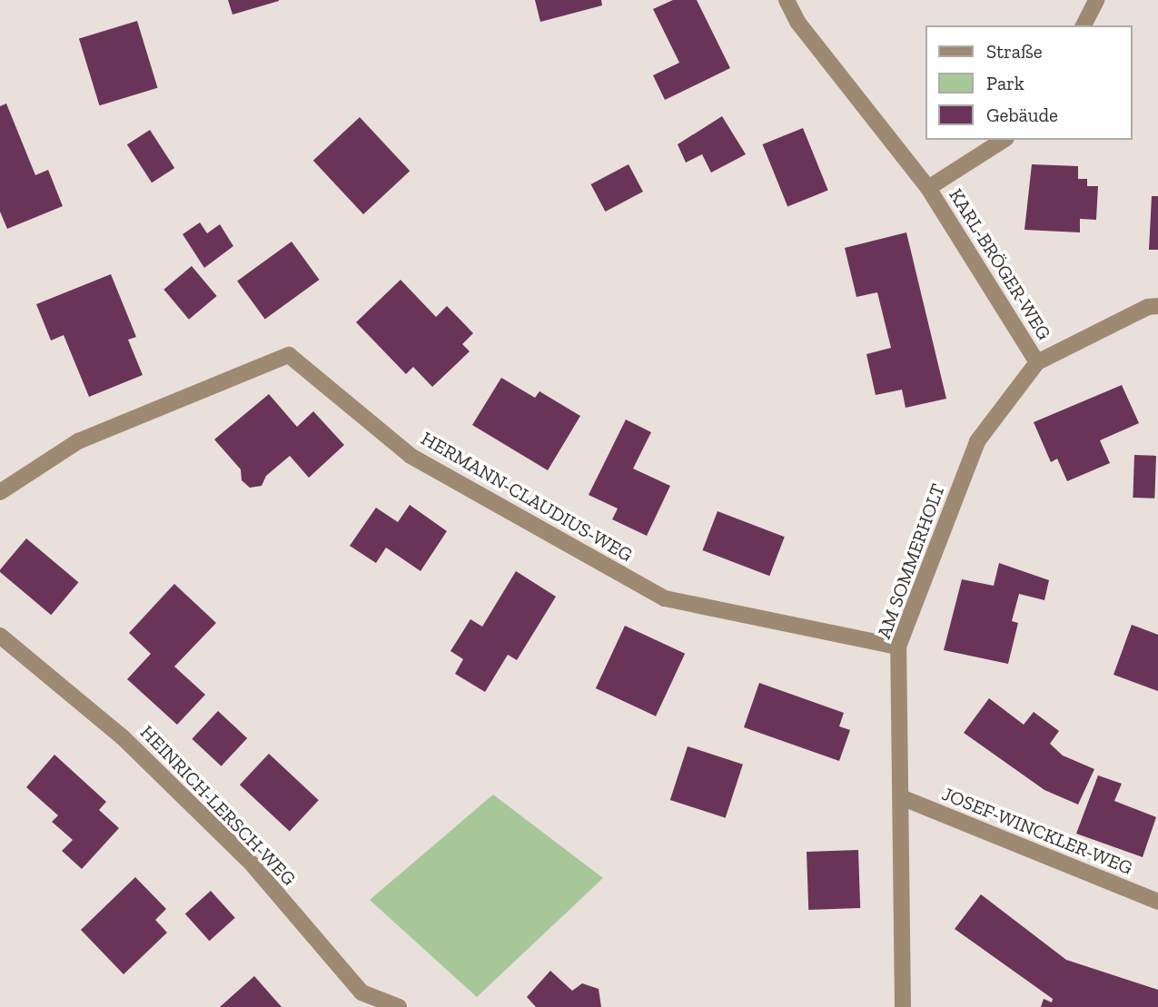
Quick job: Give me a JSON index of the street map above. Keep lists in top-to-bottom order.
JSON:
{
  "streets": {
    "street": [
      "KARL-BRÖGER-WEG",
      "HERMANN-CLAUDIUS-WEG",
      "AM SOMMERHOLT",
      "HEINRICH-LERSCH-WEG",
      "JOSEF-WINCKLER-WEG"
    ]
  },
  "crossings": [
    ["KARL-BRÖGER-WEG", "AM SOMMERHOLT"],
    ["HERMANN-CLAUDIUS-WEG", "AM SOMMERHOLT"],
    ["AM SOMMERHOLT", "JOSEF-WINCKLER-WEG"]
  ],
  "legend": ["Straße", "Park", "Gebäude"]
}
